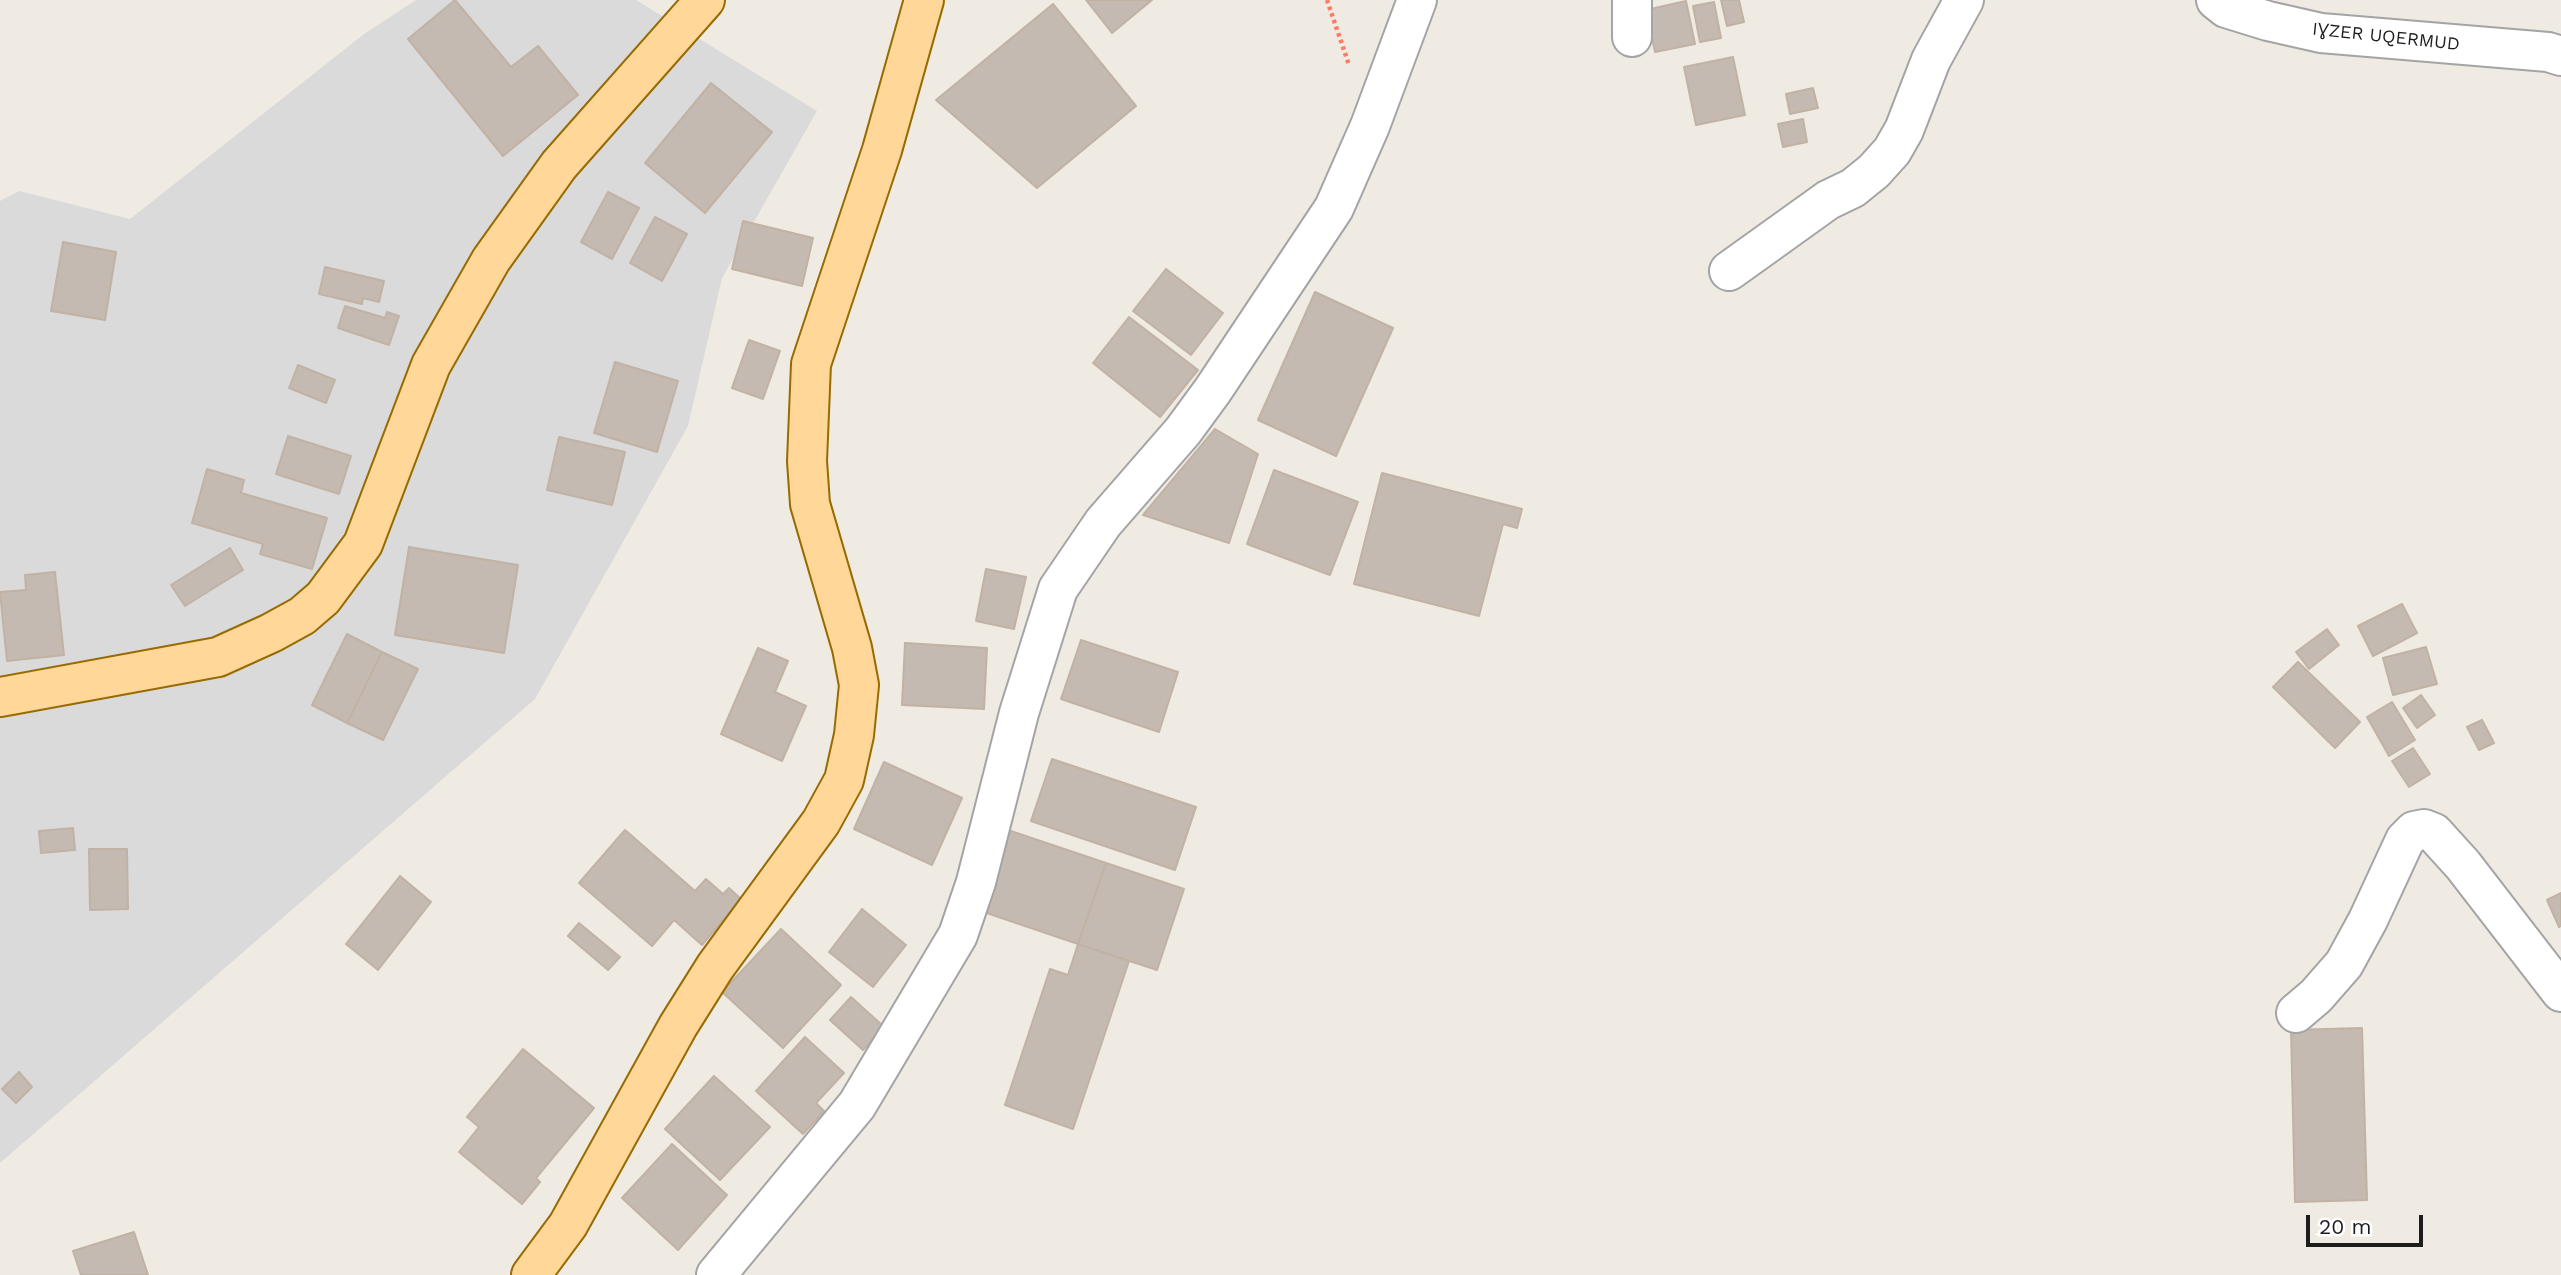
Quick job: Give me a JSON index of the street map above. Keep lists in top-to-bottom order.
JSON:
{
  "streets": {
    "street": ["IƔZER UQERMUD"]
  },
  "scale_bar": "20 m"
}
